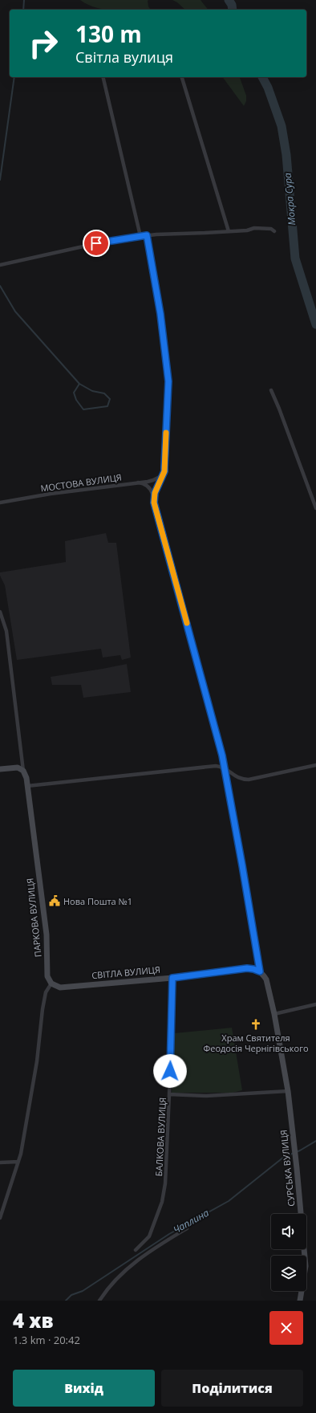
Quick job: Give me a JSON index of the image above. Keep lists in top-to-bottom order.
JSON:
{
  "streets": {
    "street": [
      "МОСТОВА ВУЛИЦЯ",
      "ПАРКОВА ВУЛИЦЯ",
      "СВІТЛА ВУЛИЦЯ",
      "БАЛКОВА ВУЛИЦЯ",
      "СУРСЬКА ВУЛИЦЯ"
    ]
  },
  "crossings": [
    ["МОСТОВА ВУЛИЦЯ", "СУРСЬКА ВУЛИЦЯ"],
    ["ПАРКОВА ВУЛИЦЯ", "СВІТЛА ВУЛИЦЯ"],
    ["СВІТЛА ВУЛИЦЯ", "БАЛКОВА ВУЛИЦЯ"],
    ["СВІТЛА ВУЛИЦЯ", "СУРСЬКА ВУЛИЦЯ"]
  ],
  "water": ["Мокра Сура", "Чаплина"],
  "places": {
    "public building": ["Нова Пошта №1"],
    "church": ["Храм Святителя Феодосія Чернігівського"]
  },
  "page": {
    "turn": ["130 m", "Світла вулиця"],
    "heading": ["4 хв", "1.3 km · 20:42"],
    "buttons": ["Вихід", "Поділитися"]
  }
}
